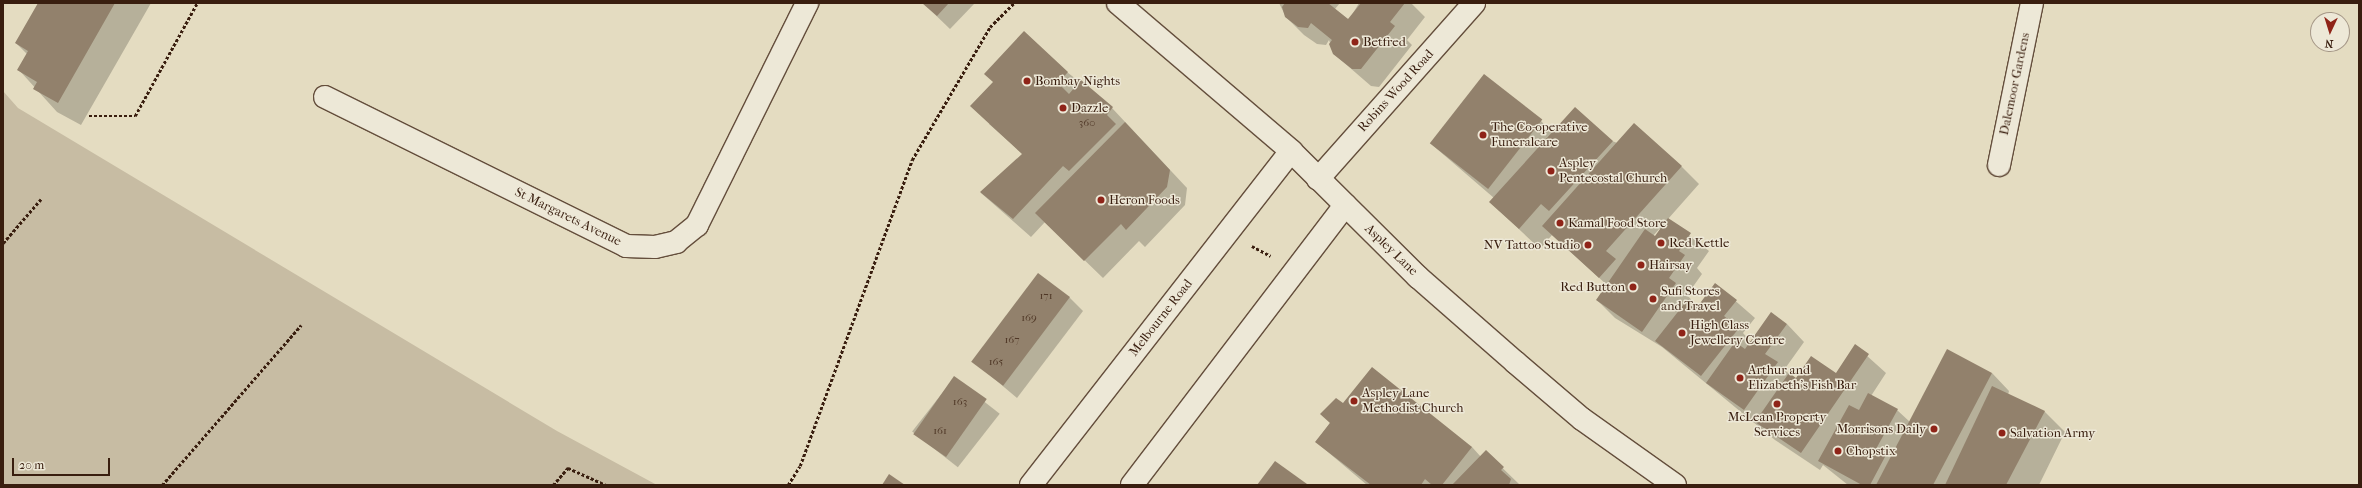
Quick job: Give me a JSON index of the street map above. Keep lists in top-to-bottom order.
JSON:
{
  "streets": {
    "street": [
      "Dalemoor Gardens",
      "Robins Wood Road",
      "St Margarets Avenue",
      "Aspley Lane",
      "Melbourne Road"
    ]
  },
  "crossings": [
    ["Robins Wood Road", "Aspley Lane"],
    ["Aspley Lane", "Melbourne Road"]
  ],
  "places": [
    "Betfred",
    "Bombay Nights",
    "Dazzle",
    "The Co-operative Funeralcare",
    "Aspley Pentecostal Church",
    "Heron Foods",
    "Kamal Food Store",
    "Red Kettle",
    "NV Tattoo Studio",
    "Hairsay",
    "Red Button",
    "Sufi Stores and Travel",
    "High Class Jewellery Centre",
    "Arthur and Elizabeth's Fish Bar",
    "Aspley Lane Methodist Church",
    "McLean Property Services",
    "Morrisons Daily",
    "Salvation Army",
    "Chopstix"
  ],
  "house_numbers": [
    "360",
    "171",
    "169",
    "167",
    "165",
    "163",
    "161"
  ],
  "scale_bar": "20 m",
  "north": "bottom"
}
